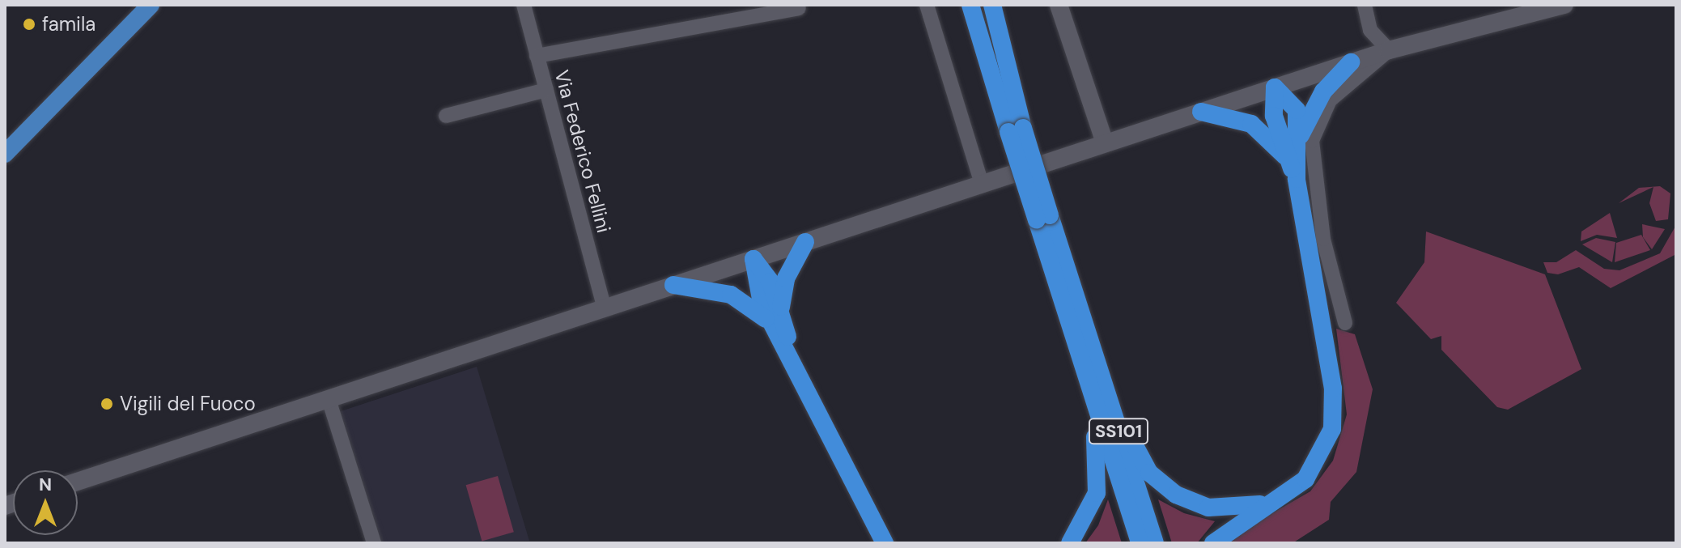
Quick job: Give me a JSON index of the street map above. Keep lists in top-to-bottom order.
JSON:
{
  "streets": {
    "highway": ["SS101"],
    "street": ["Via Federico Fellini"]
  },
  "places": ["famila", "Vigili del Fuoco"],
  "north": "top"
}
